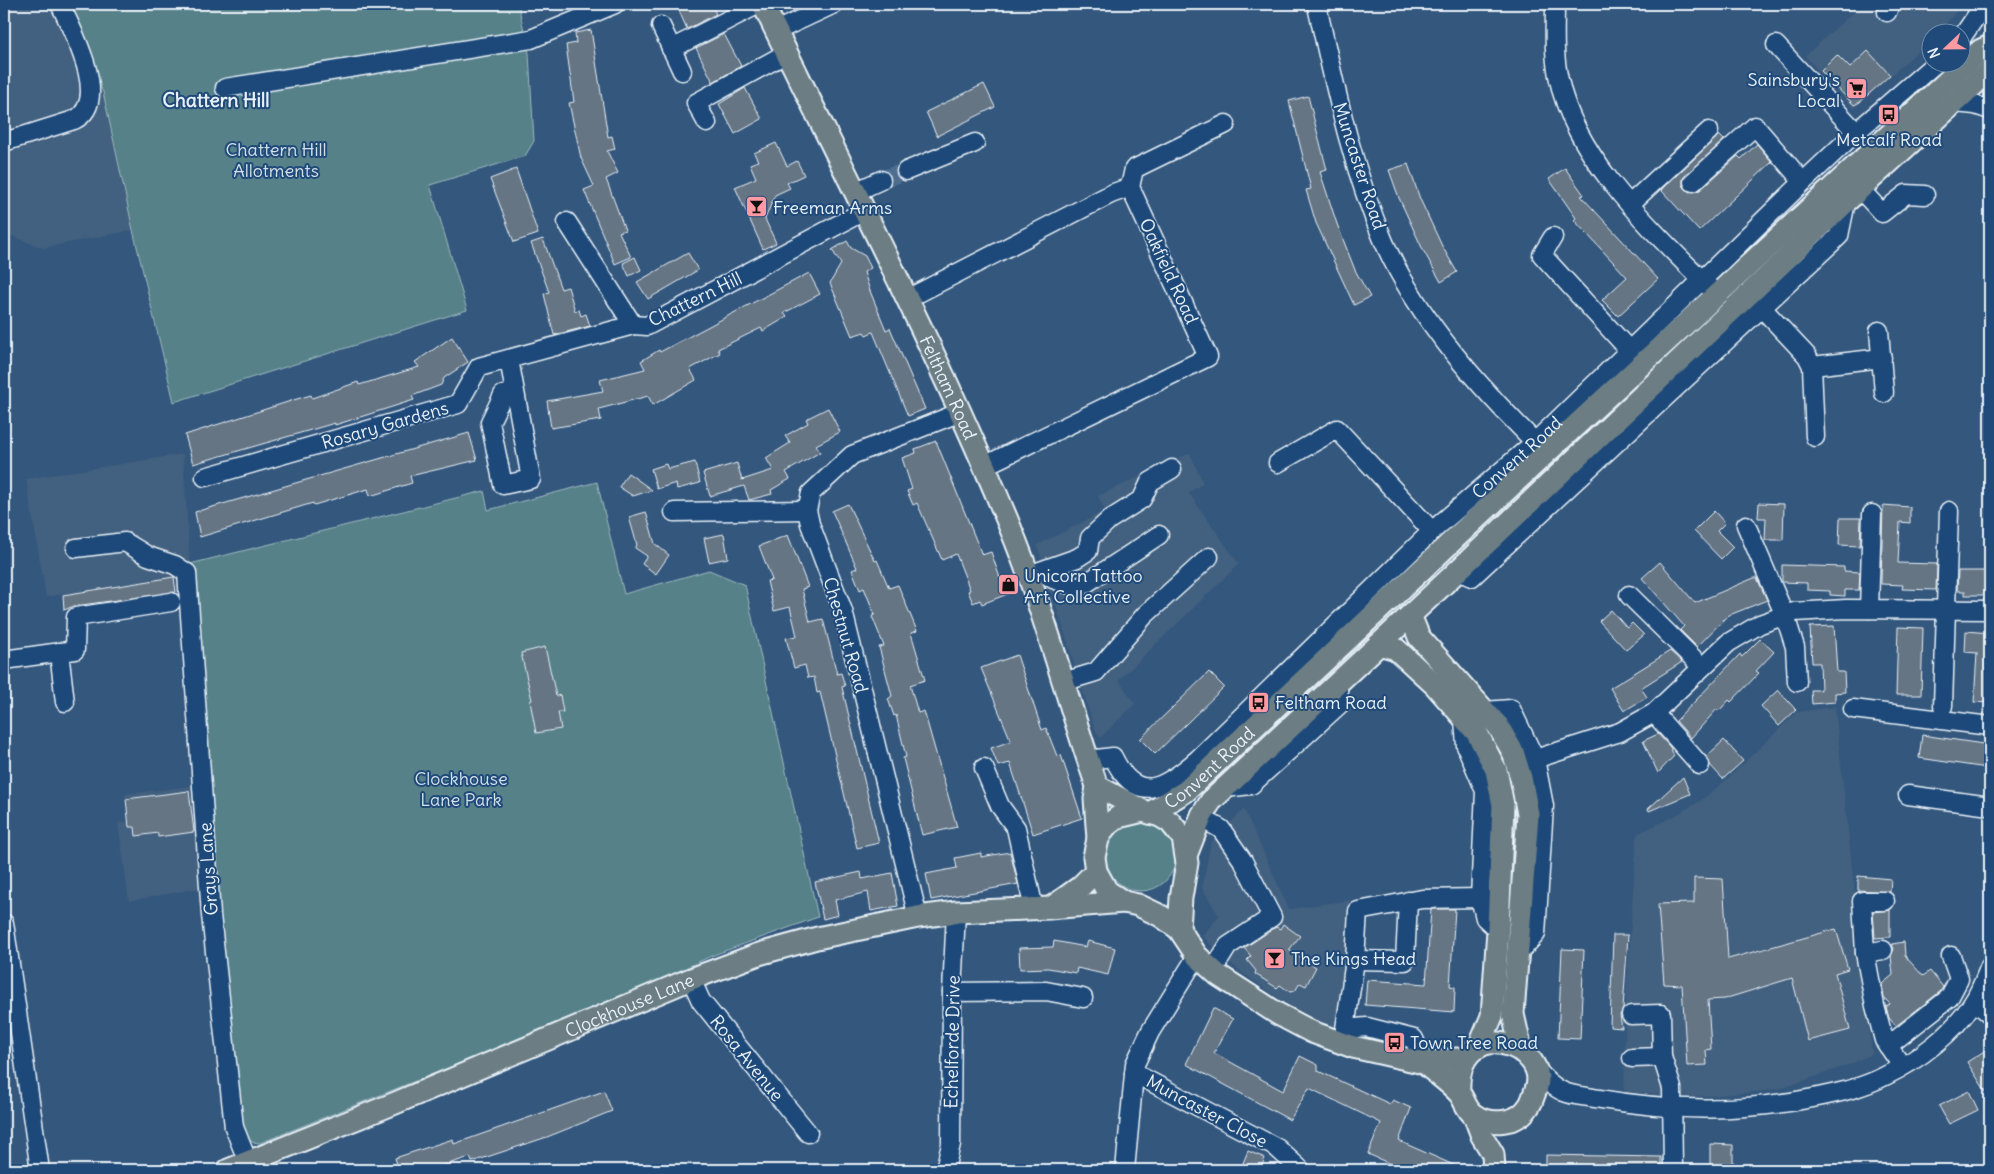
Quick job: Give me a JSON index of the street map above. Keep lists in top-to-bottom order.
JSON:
{
  "streets": {
    "main road": ["Feltham Road", "Convent Road", "Clockhouse Lane"],
    "street": [
      "Muncaster Road",
      "Oakfield Road",
      "Chattern Hill",
      "Rosary Gardens",
      "Chestnut Road",
      "Grays Lane",
      "Echelforde Drive",
      "Rosa Avenue",
      "Muncaster Close"
    ]
  },
  "crossings": [
    ["Muncaster Road", "Convent Road"],
    ["Oakfield Road", "Feltham Road"],
    ["Chattern Hill", "Feltham Road"],
    ["Chattern Hill", "Rosary Gardens"],
    ["Feltham Road", "Convent Road"],
    ["Feltham Road", "Clockhouse Lane"],
    ["Convent Road", "Clockhouse Lane"],
    ["Chestnut Road", "Clockhouse Lane"],
    ["Grays Lane", "Clockhouse Lane"],
    ["Clockhouse Lane", "Echelforde Drive"],
    ["Clockhouse Lane", "Rosa Avenue"]
  ],
  "districts": ["Chattern Hill"],
  "parks": ["Chattern Hill Allotments", "Clockhouse Lane Park"],
  "places": {
    "supermarket": ["Sainsbury's Local"],
    "bus stop": ["Metcalf Road", "Feltham Road", "Town Tree Road"],
    "bar": ["Freeman Arms", "The Kings Head"],
    "shop": ["Unicorn Tattoo Art Collective"]
  },
  "north": "left"
}
